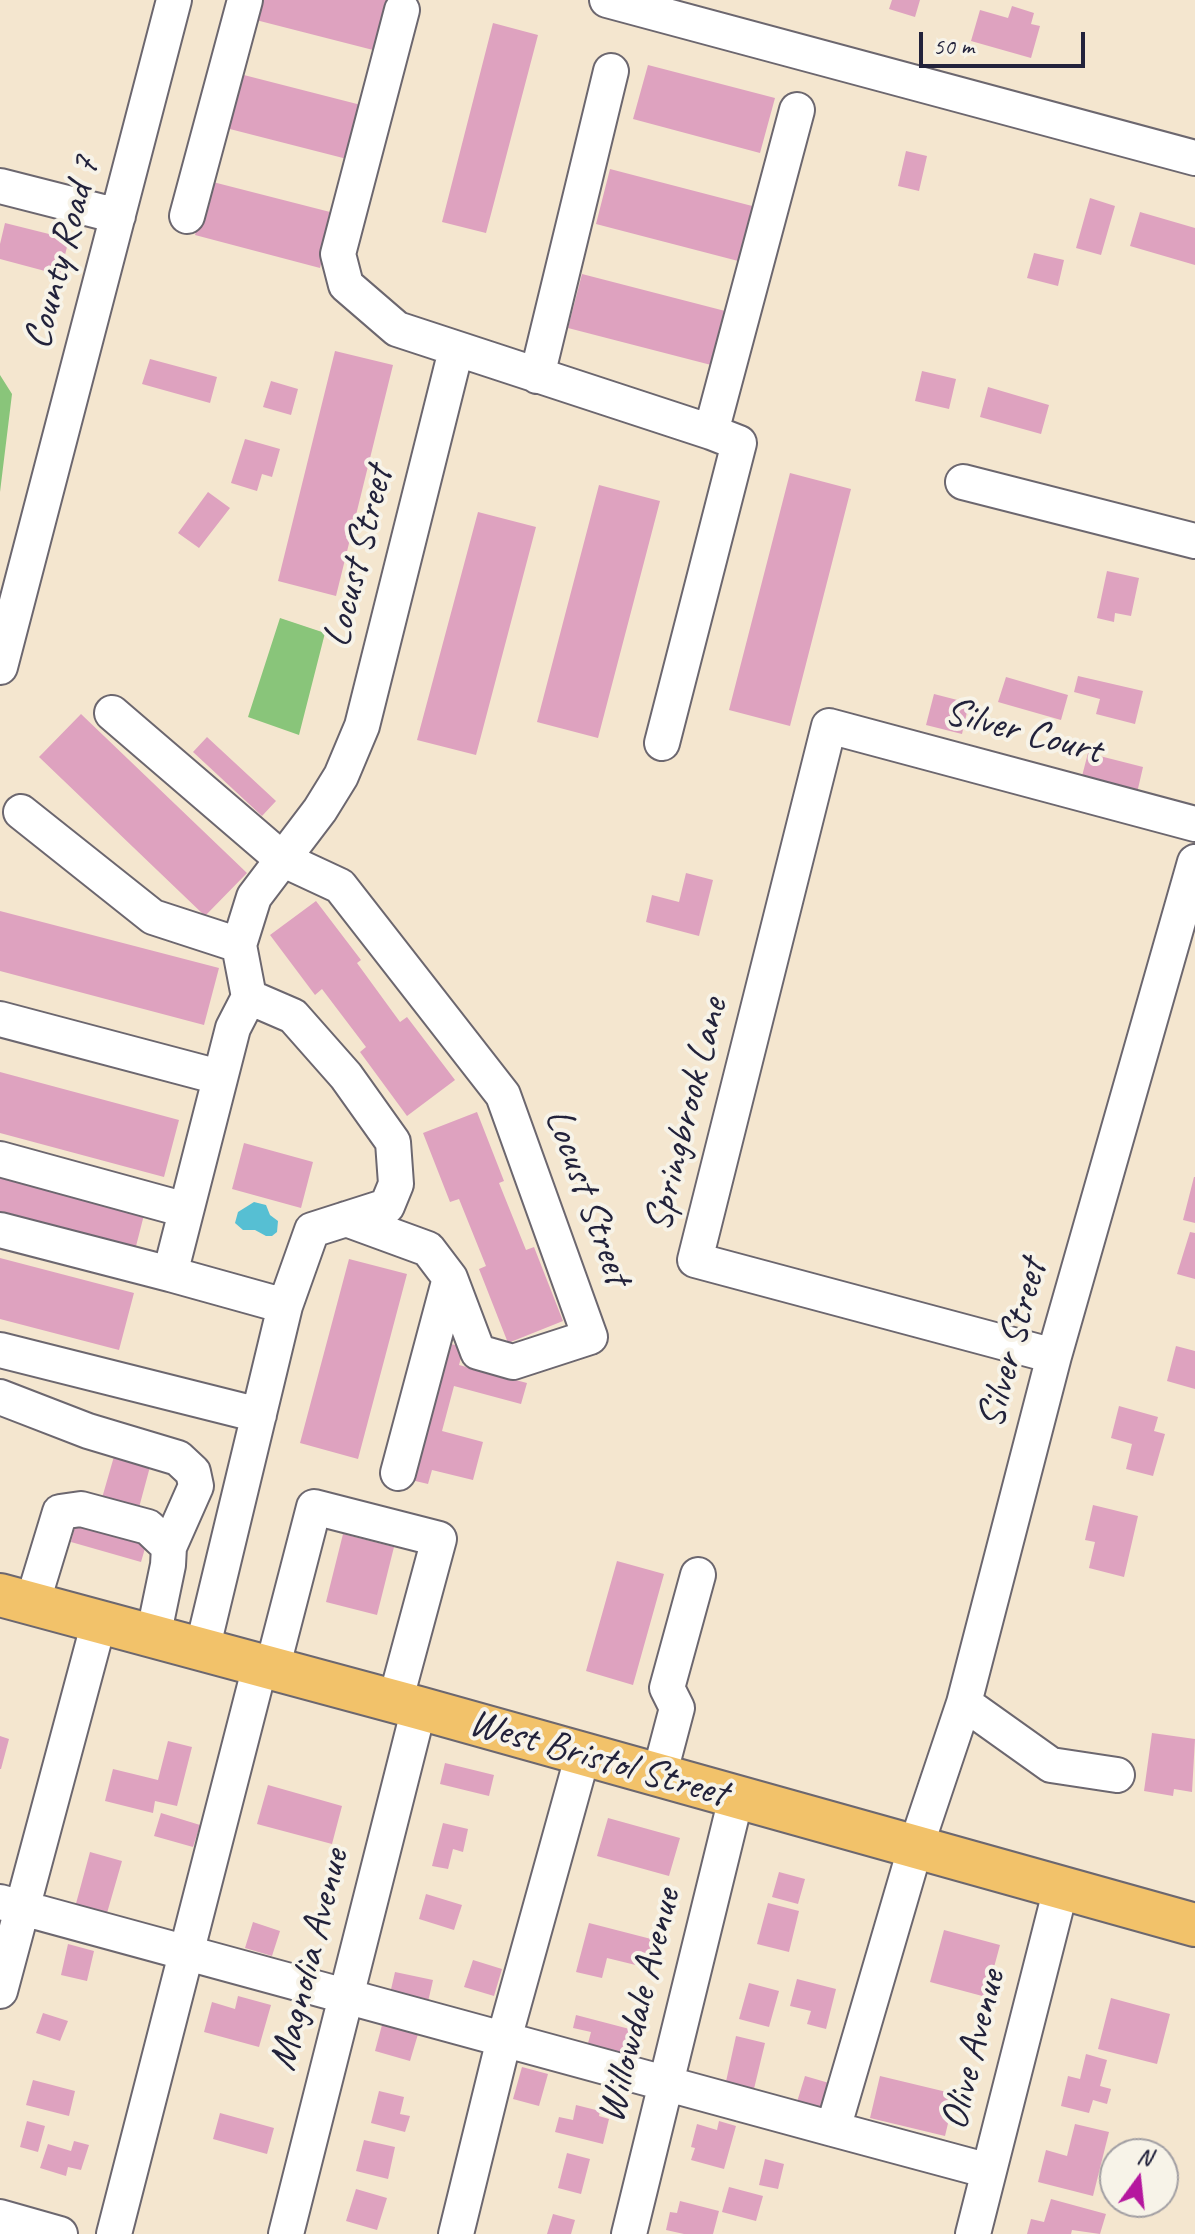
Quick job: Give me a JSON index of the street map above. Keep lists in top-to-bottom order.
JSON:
{
  "streets": {
    "main road": ["West Bristol Street"],
    "street": [
      "County Road 7",
      "Locust Street",
      "Silver Court",
      "Springbrook Lane",
      "Silver Street",
      "Magnolia Avenue",
      "Willowdale Avenue",
      "Olive Avenue"
    ]
  },
  "crossings": [
    ["Silver Court", "Springbrook Lane"],
    ["Springbrook Lane", "Silver Street"],
    ["Silver Street", "West Bristol Street"],
    ["West Bristol Street", "Magnolia Avenue"],
    ["West Bristol Street", "Willowdale Avenue"],
    ["West Bristol Street", "Olive Avenue"]
  ],
  "scale_bar": "50 m",
  "north": "top"
}
